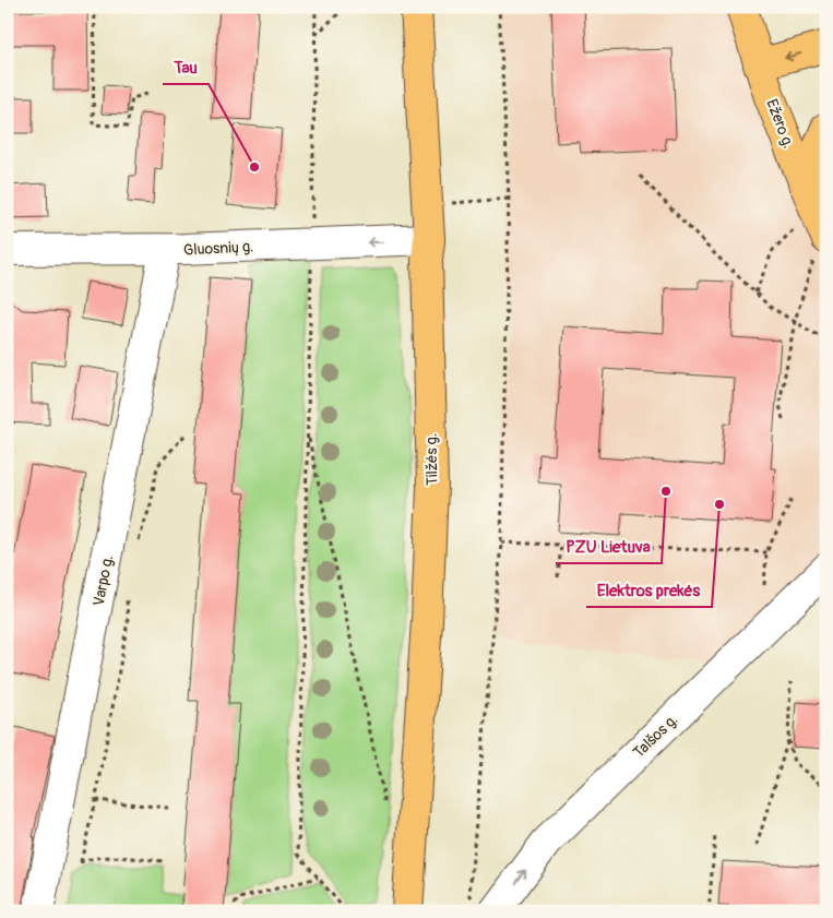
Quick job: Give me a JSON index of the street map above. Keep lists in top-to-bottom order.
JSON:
{
  "streets": {
    "main road": ["Ežero g.", "Tilžės g."],
    "street": ["Gluosnių g.", "Varpo g.", "Talšos g."]
  },
  "crossings": [
    ["Gluosnių g.", "Tilžės g."],
    ["Gluosnių g.", "Varpo g."]
  ],
  "one_way": ["Talšos g."],
  "places": ["Tau", "PZU Lietuva", "Elektros prekės"]
}
